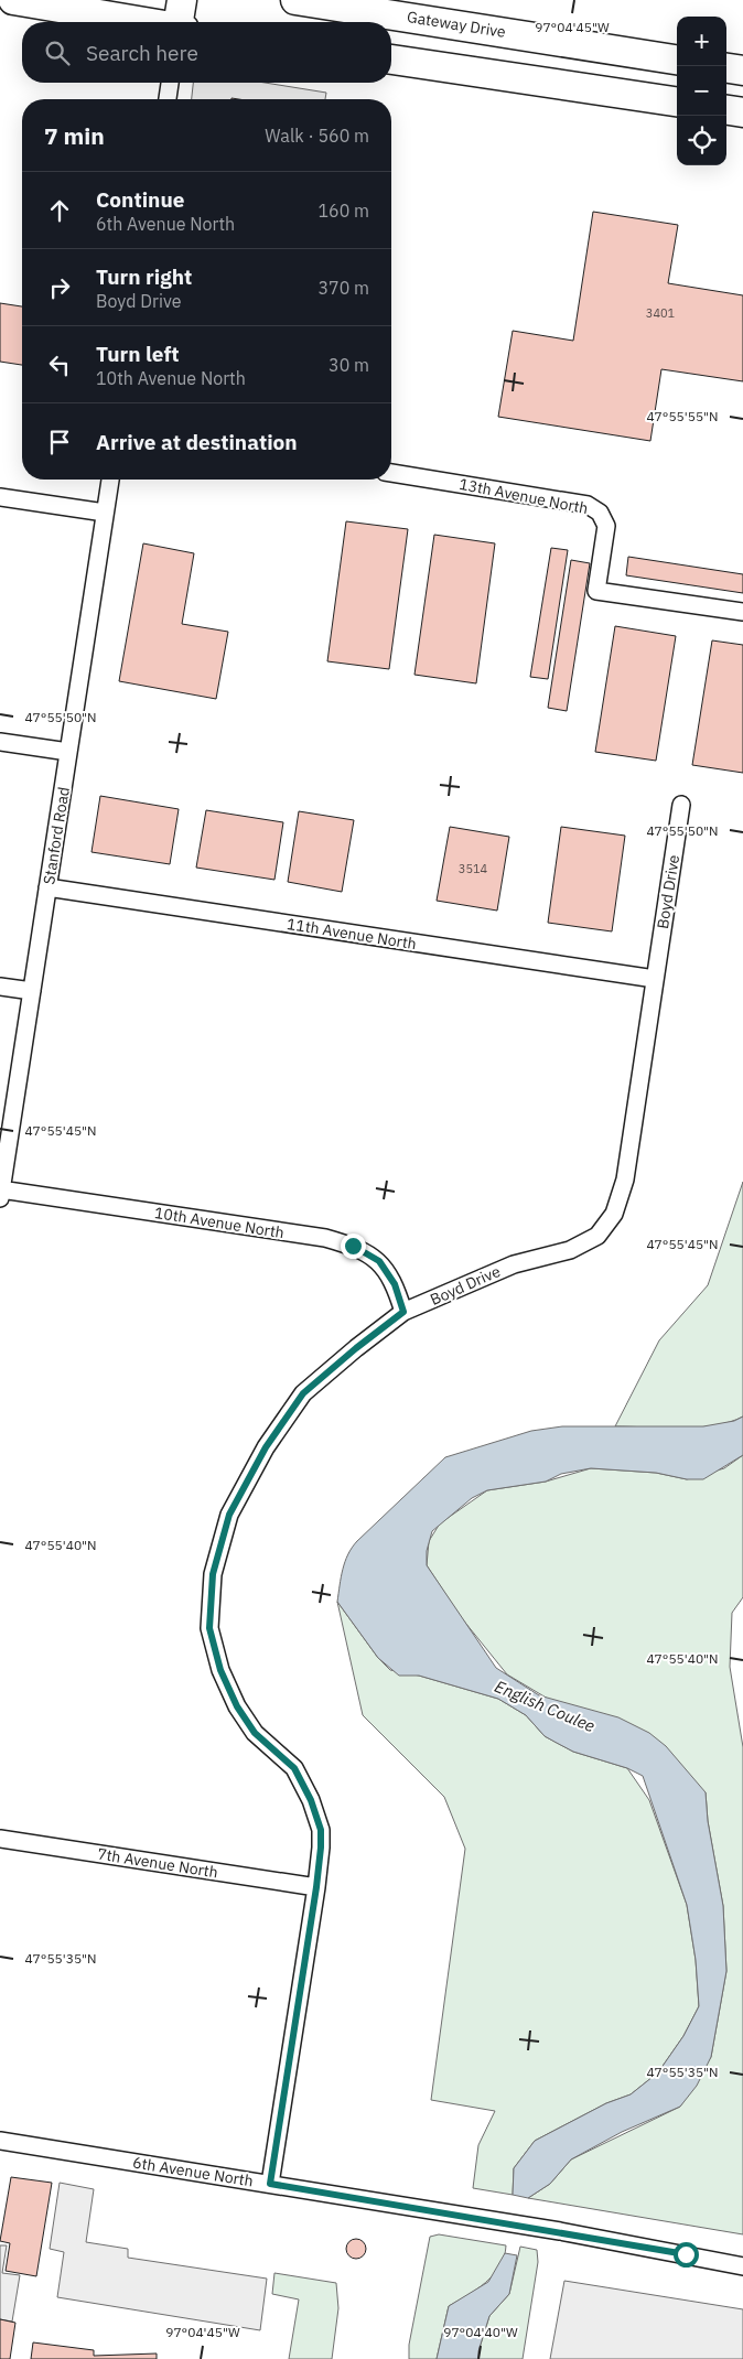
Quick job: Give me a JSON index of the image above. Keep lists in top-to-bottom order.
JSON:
{
  "streets": {
    "highway": ["Gateway Drive"],
    "street": [
      "13th Avenue North",
      "Stanford Road",
      "Boyd Drive",
      "11th Avenue North",
      "10th Avenue North",
      "7th Avenue North",
      "6th Avenue North"
    ]
  },
  "crossings": [
    ["Stanford Road", "11th Avenue North"],
    ["Stanford Road", "10th Avenue North"],
    ["Boyd Drive", "11th Avenue North"],
    ["Boyd Drive", "10th Avenue North"],
    ["Boyd Drive", "7th Avenue North"],
    ["Boyd Drive", "6th Avenue North"]
  ],
  "water": ["English Coulee"],
  "house_numbers": ["3401", "3514"],
  "page": {
    "map_buttons": ["+", "−"],
    "search": "Search here",
    "heading": ["7 min", "Walk · 560 m"],
    "list": [
      ["Continue", "6th Avenue North", "160 m"],
      ["Turn right", "Boyd Drive", "370 m"],
      ["Turn left", "10th Avenue North", "30 m"],
      "Arrive at destination"
    ]
  },
  "coordinates": [
    "97°04'45\"W",
    "47°55'55\"N",
    "47°55'50\"N",
    "47°55'45\"N",
    "47°55'40\"N",
    "47°55'35\"N",
    "97°04'40\"W"
  ]
}
